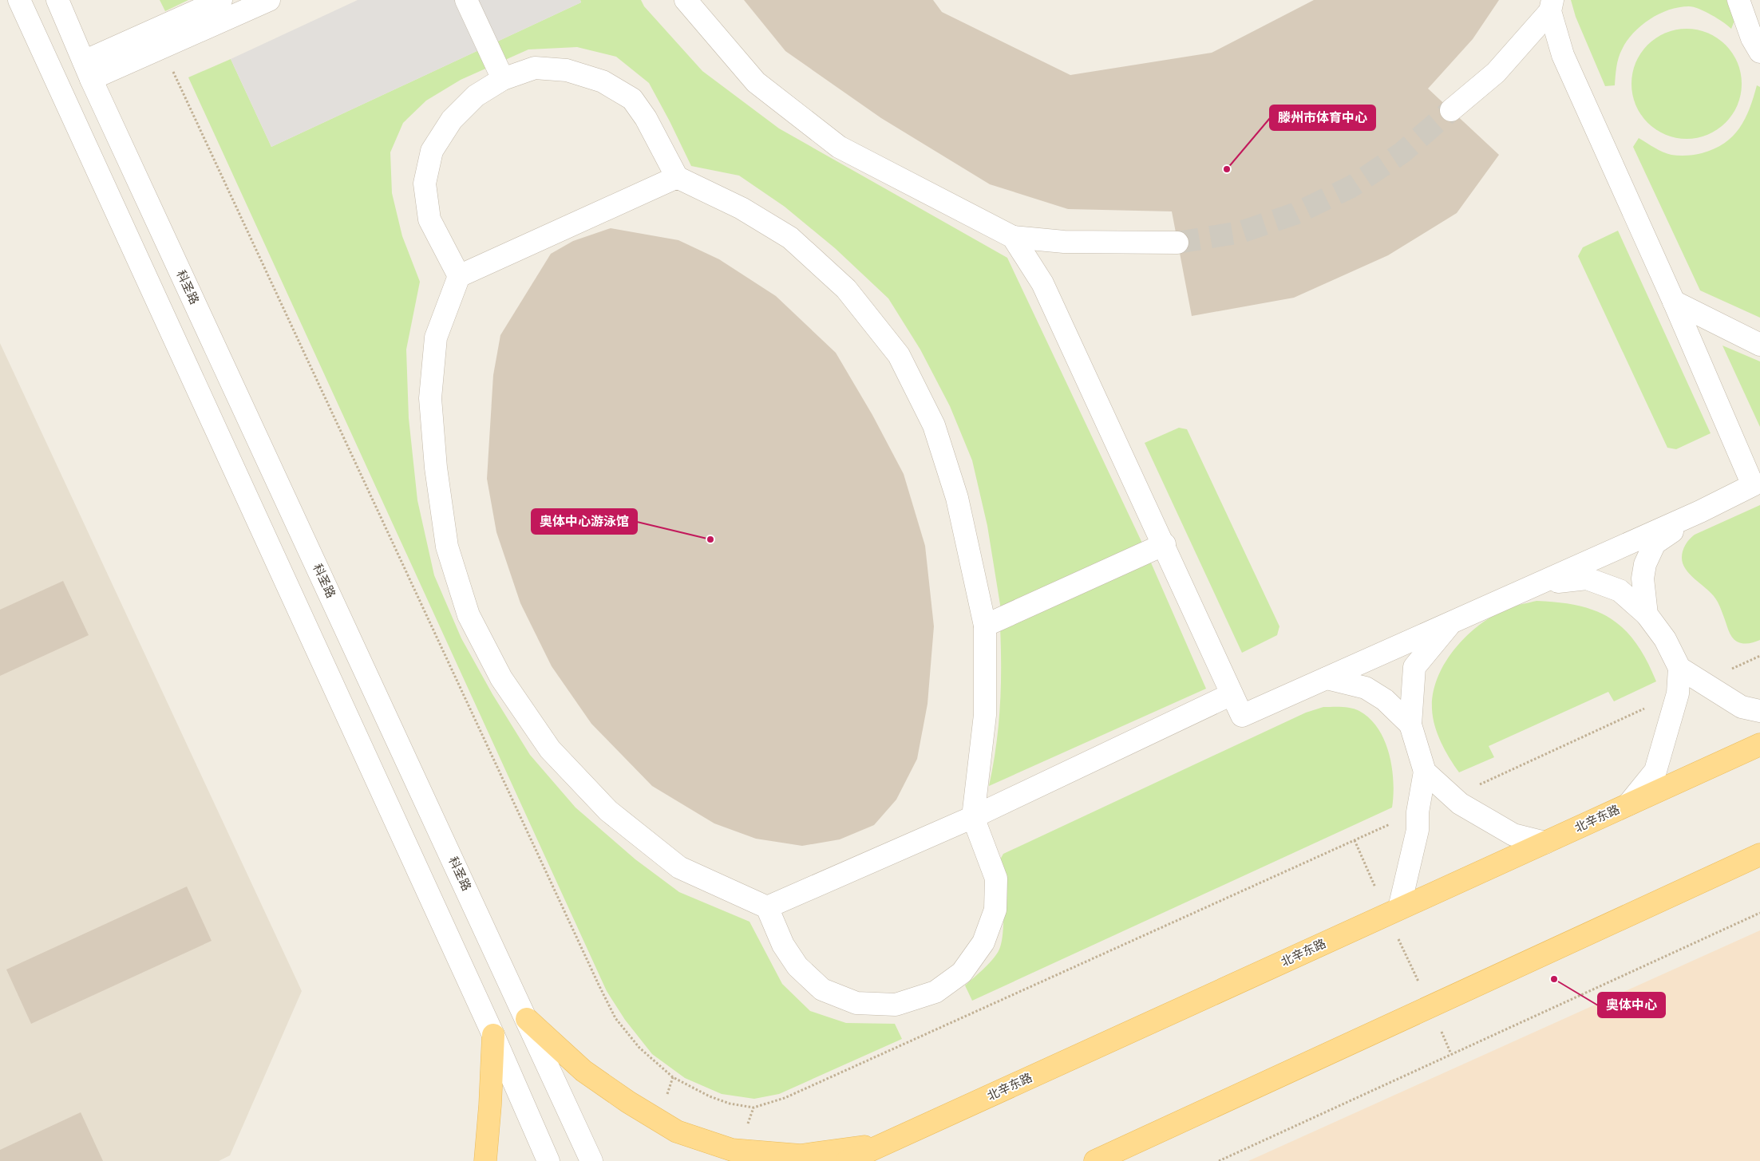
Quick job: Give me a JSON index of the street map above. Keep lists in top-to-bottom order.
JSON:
{
  "streets": {
    "main road": ["北辛东路"],
    "street": ["科圣路"]
  },
  "places": ["滕州市体育中心", "奥体中心游泳馆", "奥体中心"]
}
